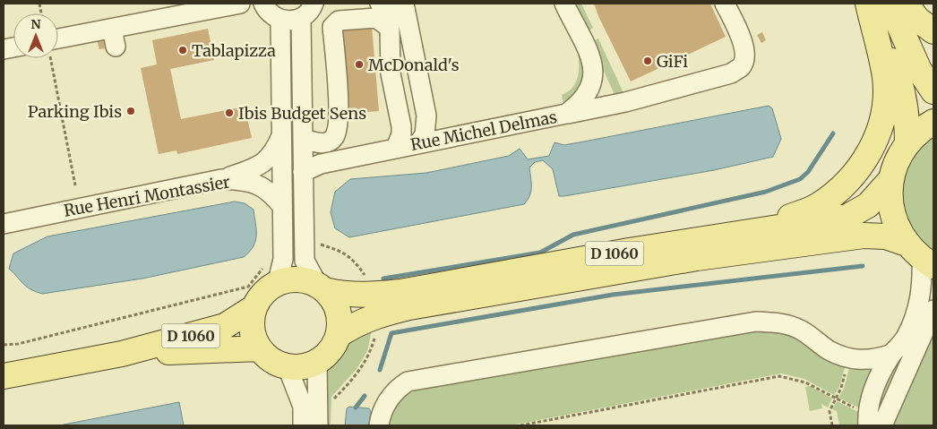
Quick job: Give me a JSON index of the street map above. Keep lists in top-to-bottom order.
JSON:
{
  "streets": {
    "main road": ["D 1060"],
    "street": ["Rue Michel Delmas", "Rue Henri Montassier"]
  },
  "places": [
    "Tablapizza",
    "GiFi",
    "McDonald's",
    "Parking Ibis",
    "Ibis Budget Sens"
  ],
  "north": "top"
}
